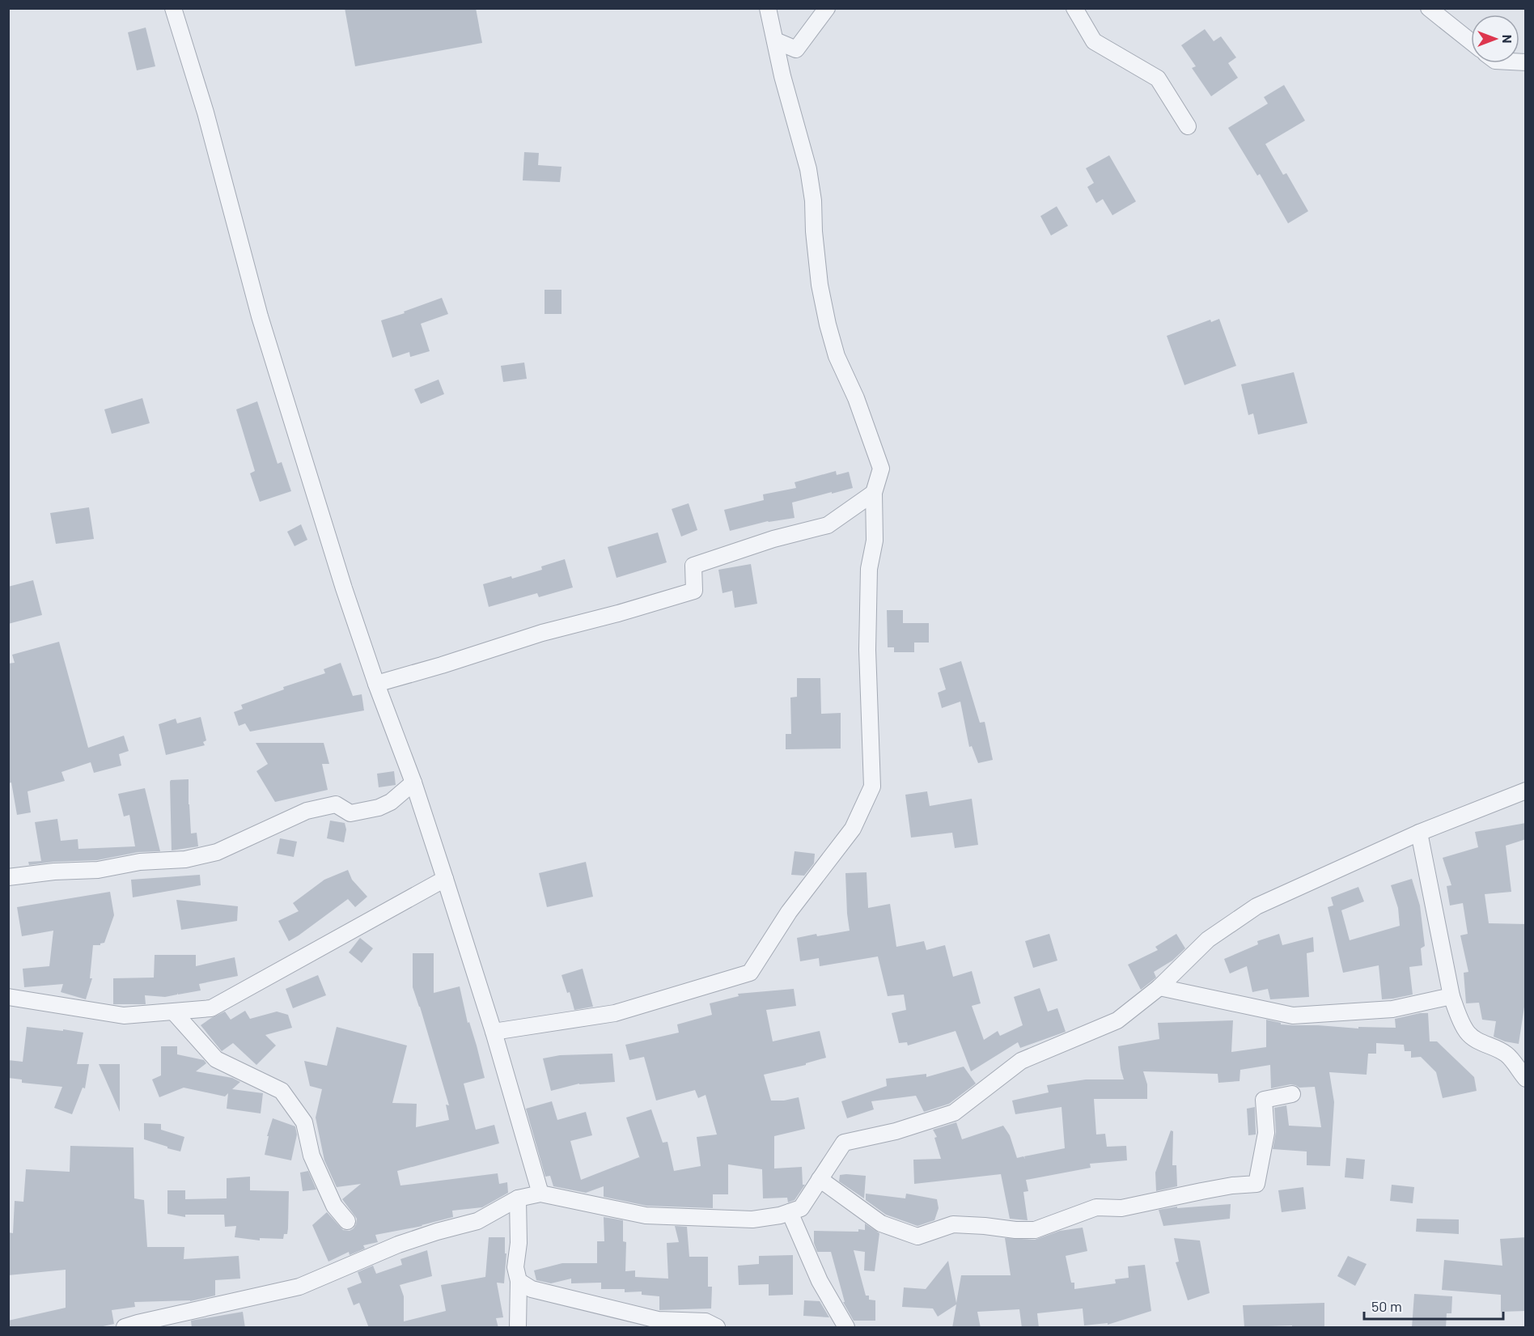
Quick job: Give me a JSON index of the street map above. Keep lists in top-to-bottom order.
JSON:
{
  "scale_bar": "50 m",
  "north": "right"
}
